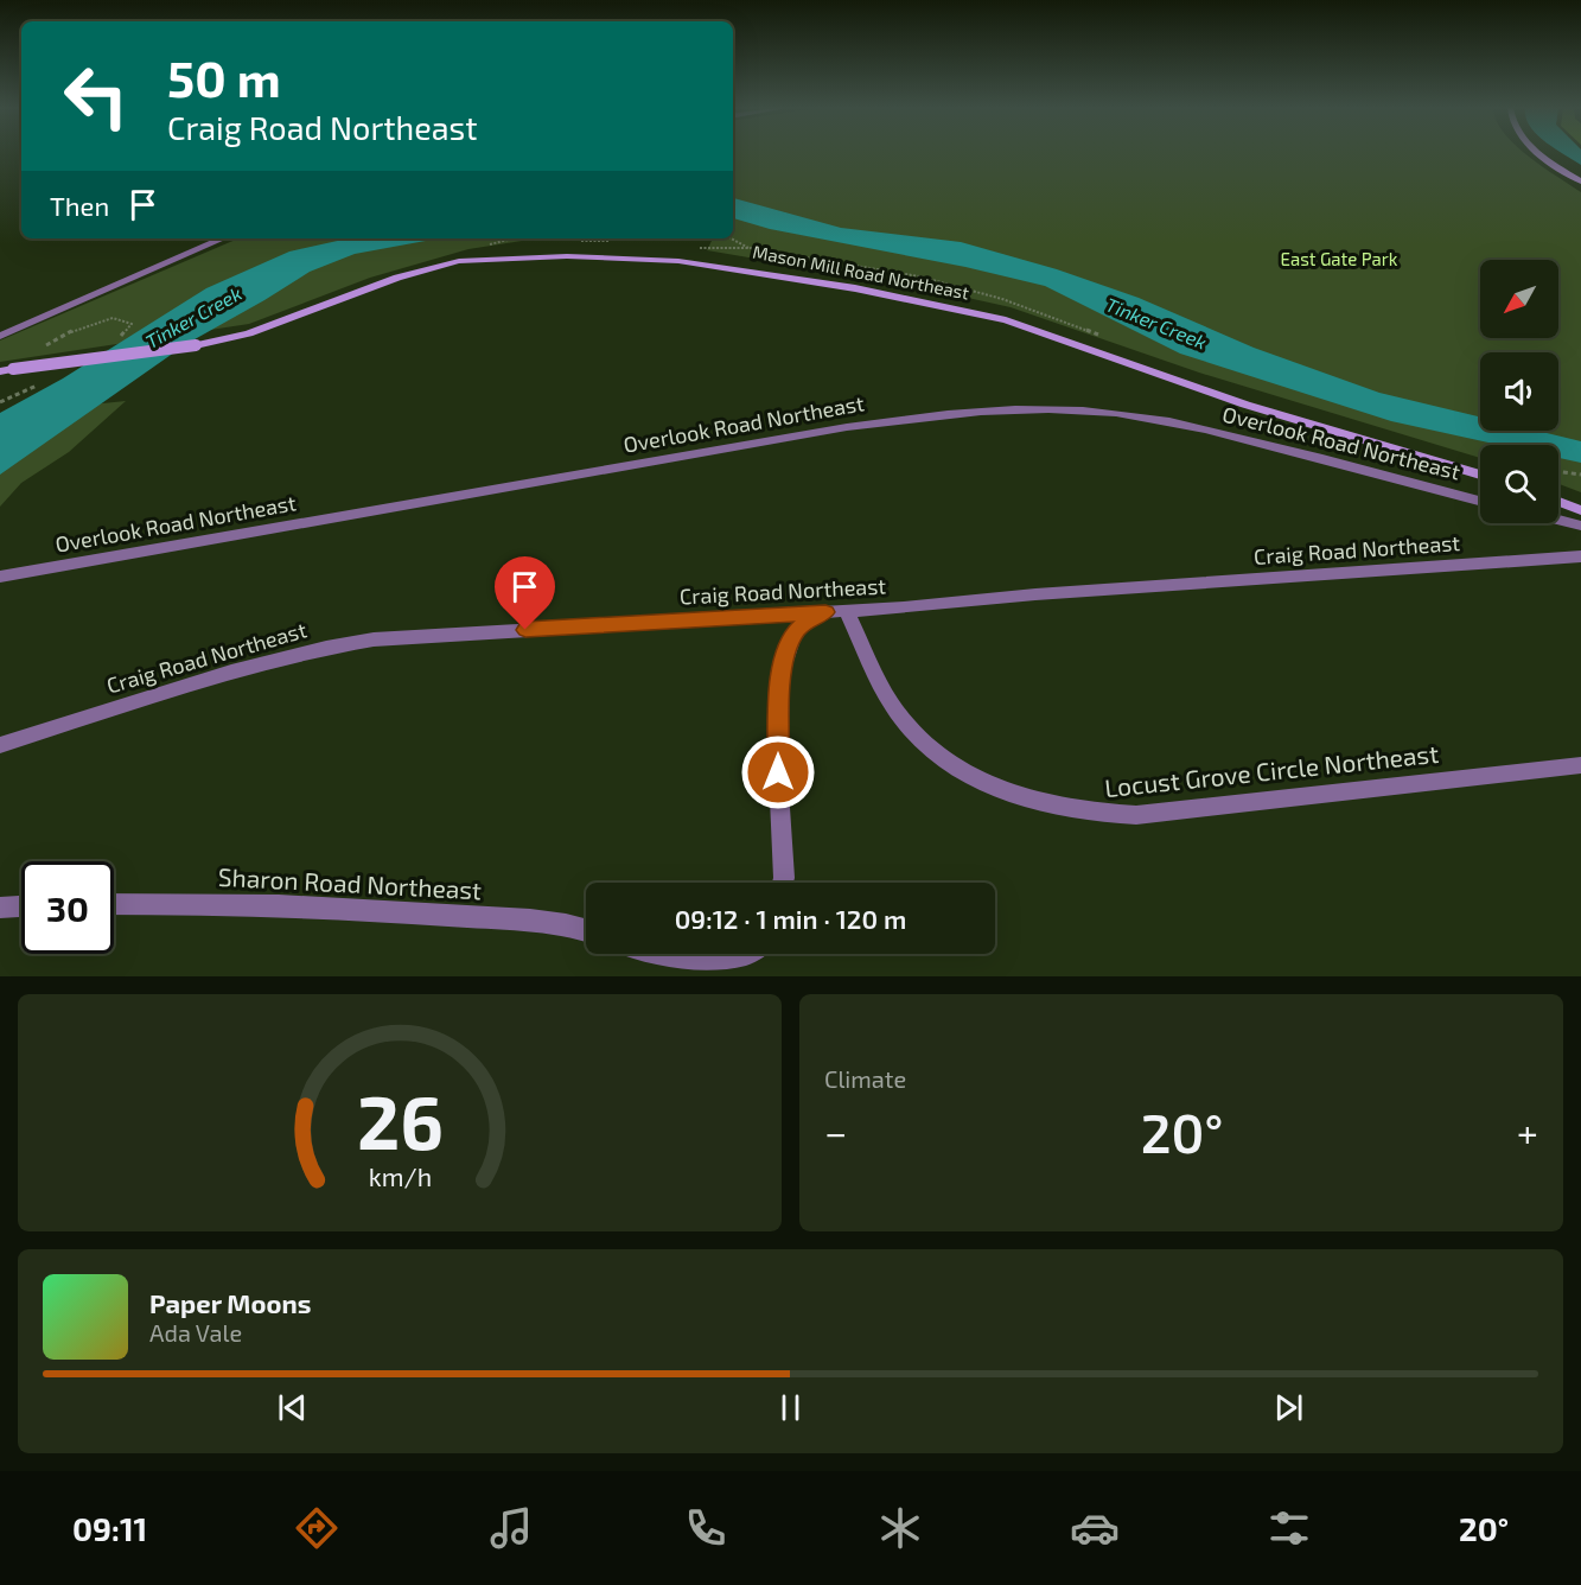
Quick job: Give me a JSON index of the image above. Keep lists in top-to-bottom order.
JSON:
{
  "streets": {
    "street": [
      "Mason Mill Road Northeast",
      "Overlook Road Northeast",
      "Craig Road Northeast",
      "Locust Grove Circle Northeast",
      "Sharon Road Northeast"
    ]
  },
  "crossings": [
    ["Craig Road Northeast", "Locust Grove Circle Northeast"]
  ],
  "water": ["Tinker Creek"],
  "parks": ["East Gate Park"],
  "north": "bottom left",
  "page": {
    "turn": ["50 m", "Craig Road Northeast"],
    "then": "Then",
    "limit": "30",
    "trip": "09:12 · 1 min · 120 m",
    "tile": "Climate",
    "heat": ["−", "20°", "+"],
    "song": ["Paper Moons", "Ada Vale"],
    "tabs": ["09:11", "20°"],
    "gauge": ["26", "km/h"]
  }
}
